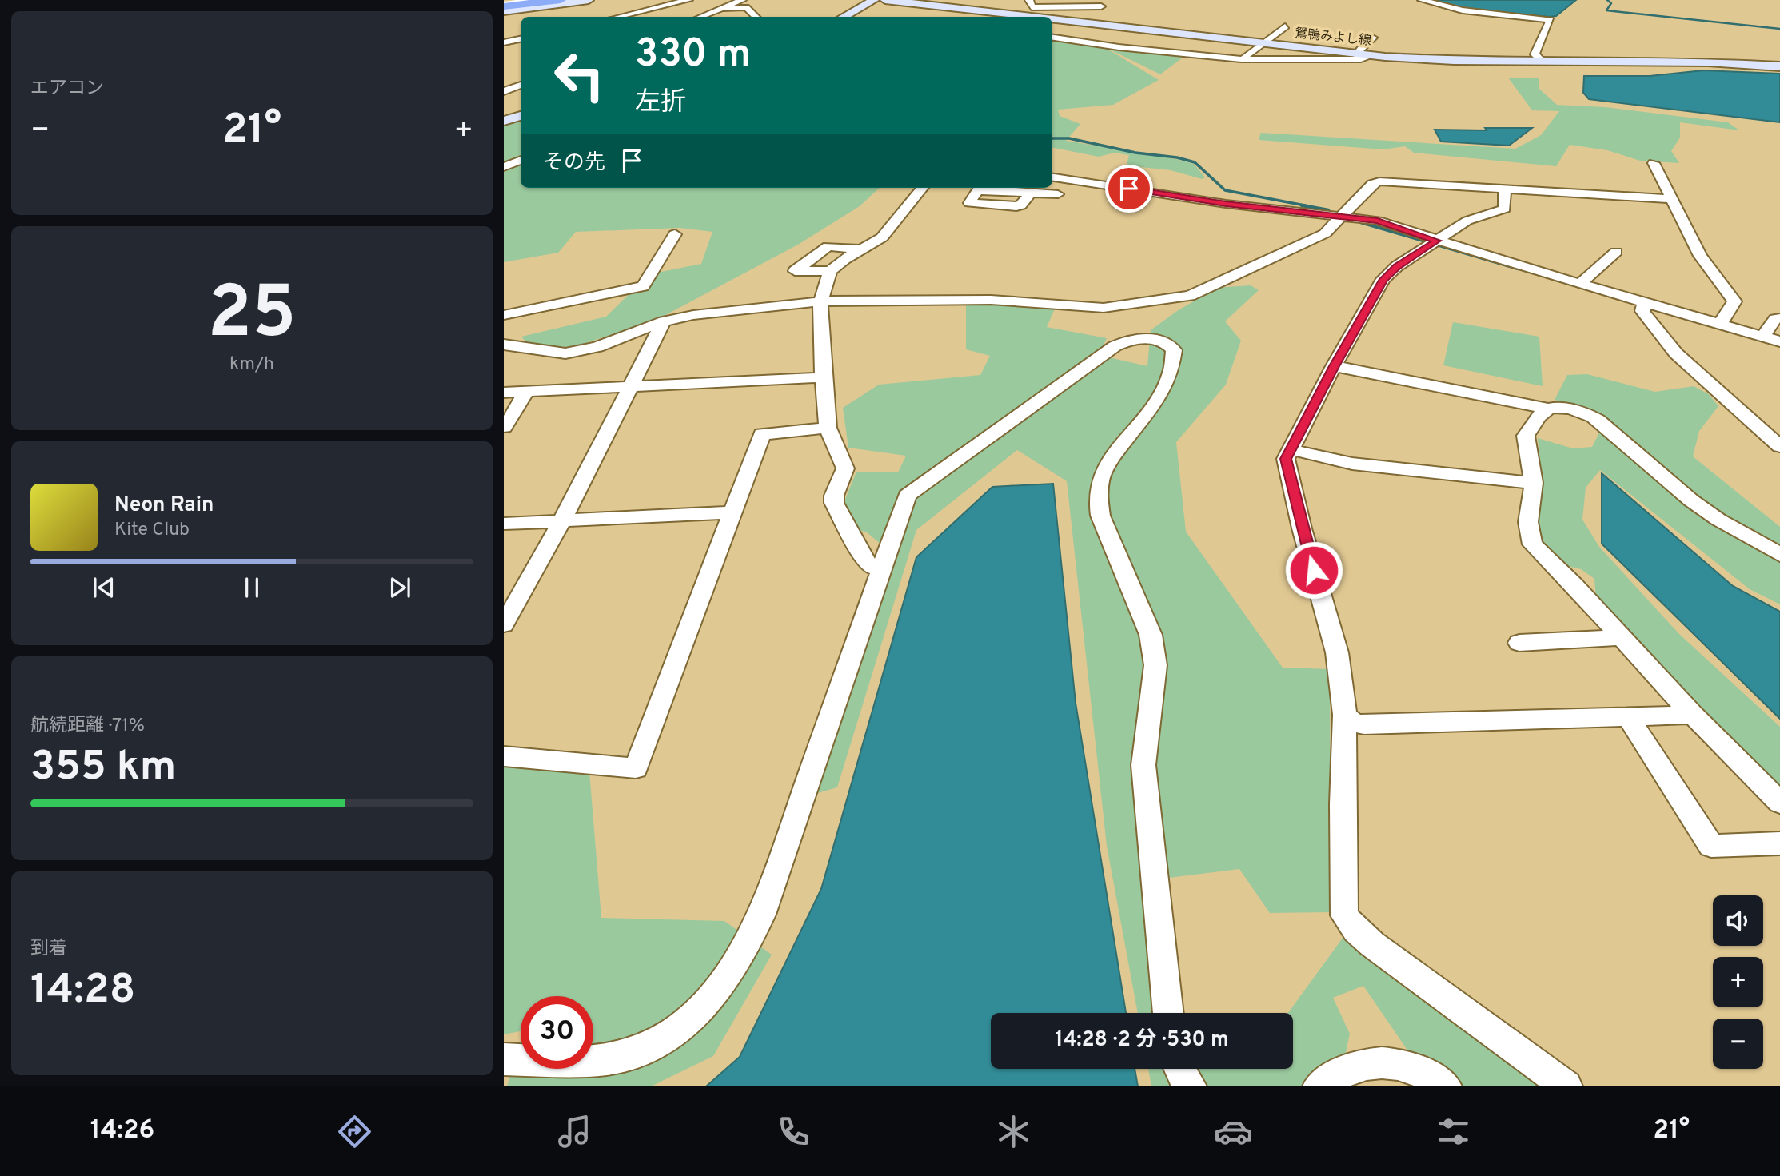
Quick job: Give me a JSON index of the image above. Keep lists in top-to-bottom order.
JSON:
{
  "streets": {
    "main road": ["鴛鴨みよし線"]
  },
  "page": {
    "tile": [
      "エアコン",
      ["25", "km/h"],
      ["航続距離 · 71%", "355 km"],
      ["到着", "14:28"]
    ],
    "turn": ["330 m", "左折"],
    "heat": ["−", "21°", "+"],
    "then": "その先",
    "song": ["Neon Rain", "Kite Club"],
    "map_buttons": ["+", "−"],
    "limit": "30",
    "trip": "14:28 · 2 分 · 530 m",
    "tabs": ["14:26", "21°"]
  }
}
